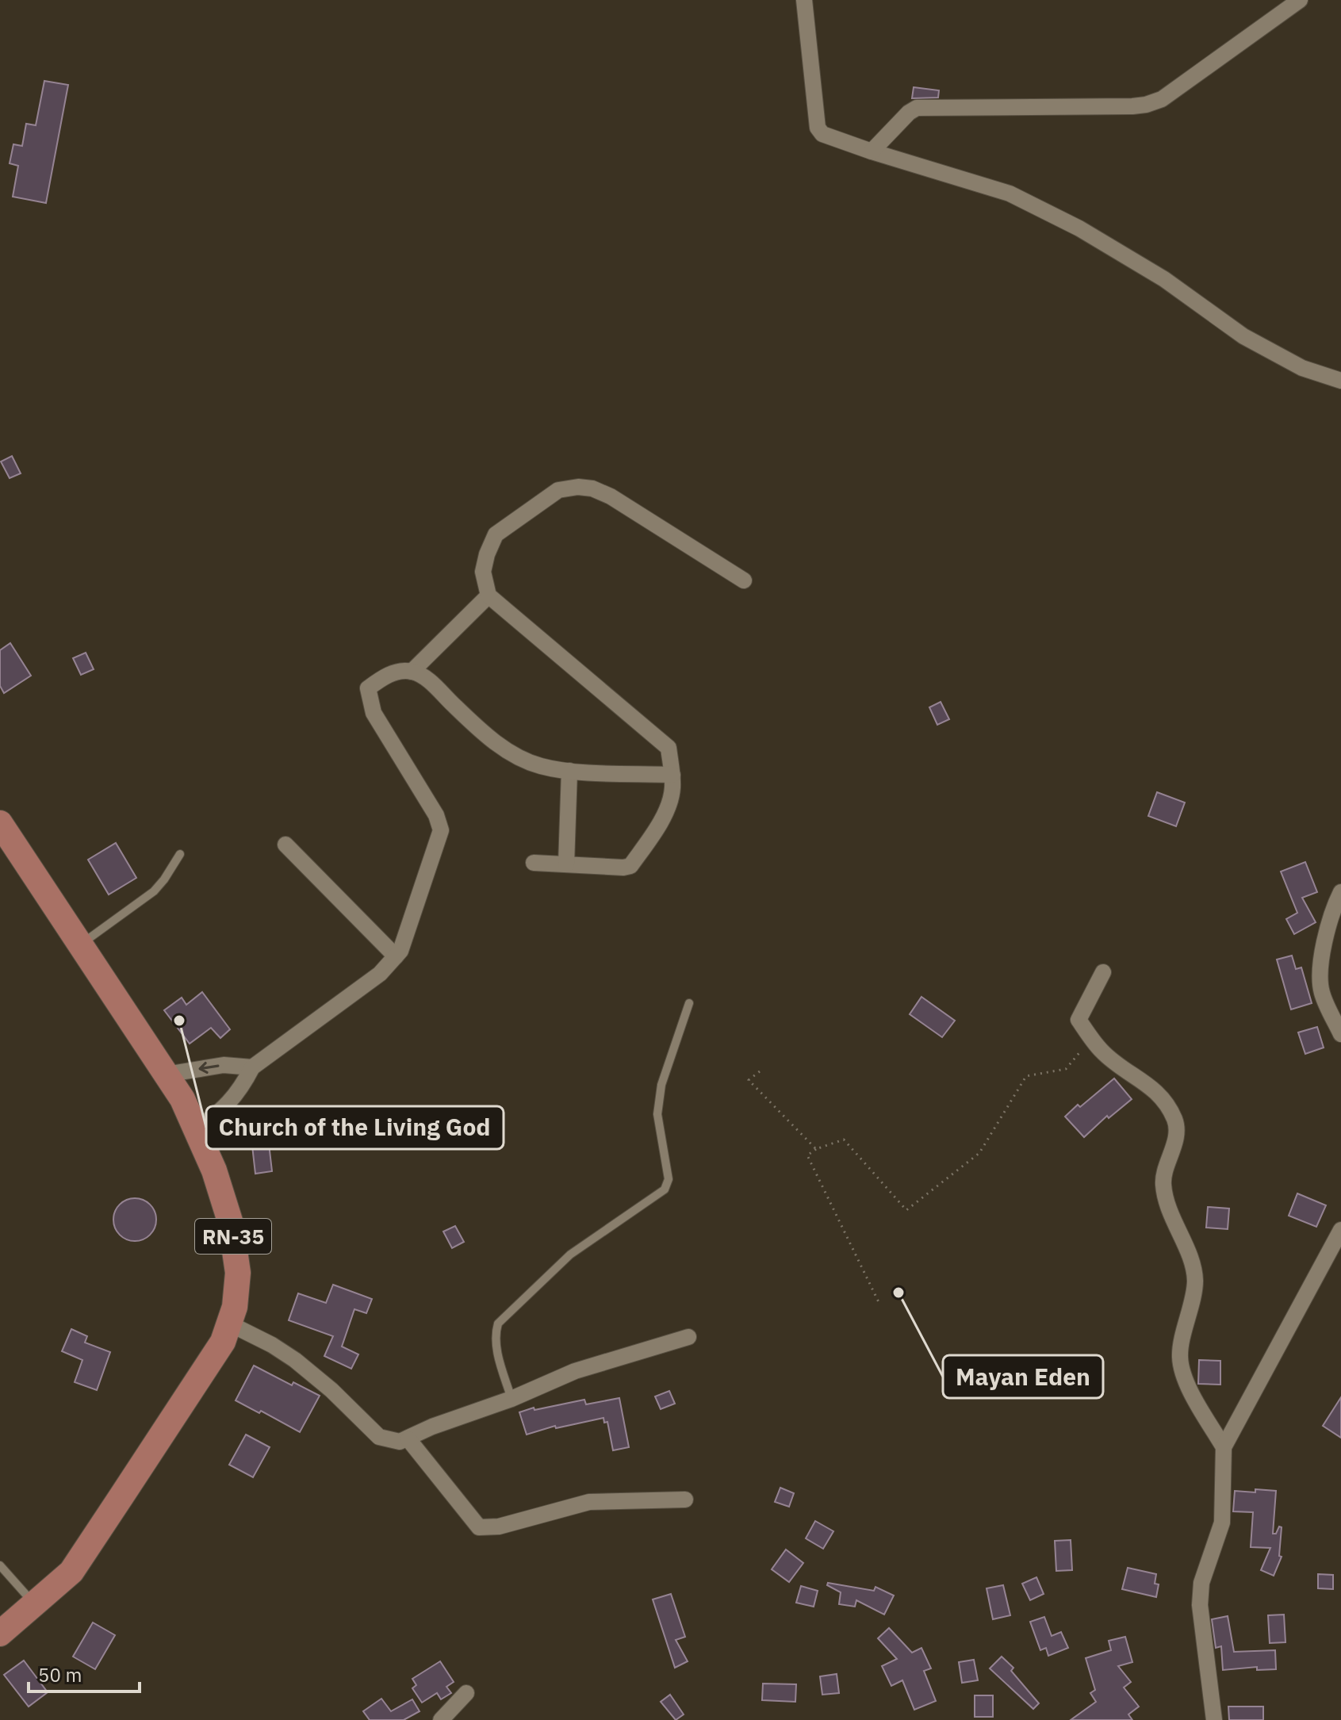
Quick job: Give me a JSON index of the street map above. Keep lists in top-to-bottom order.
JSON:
{
  "streets": {
    "main road": ["RN-35"]
  },
  "places": ["Church of the Living God", "Mayan Eden"],
  "scale_bar": "50 m"
}
